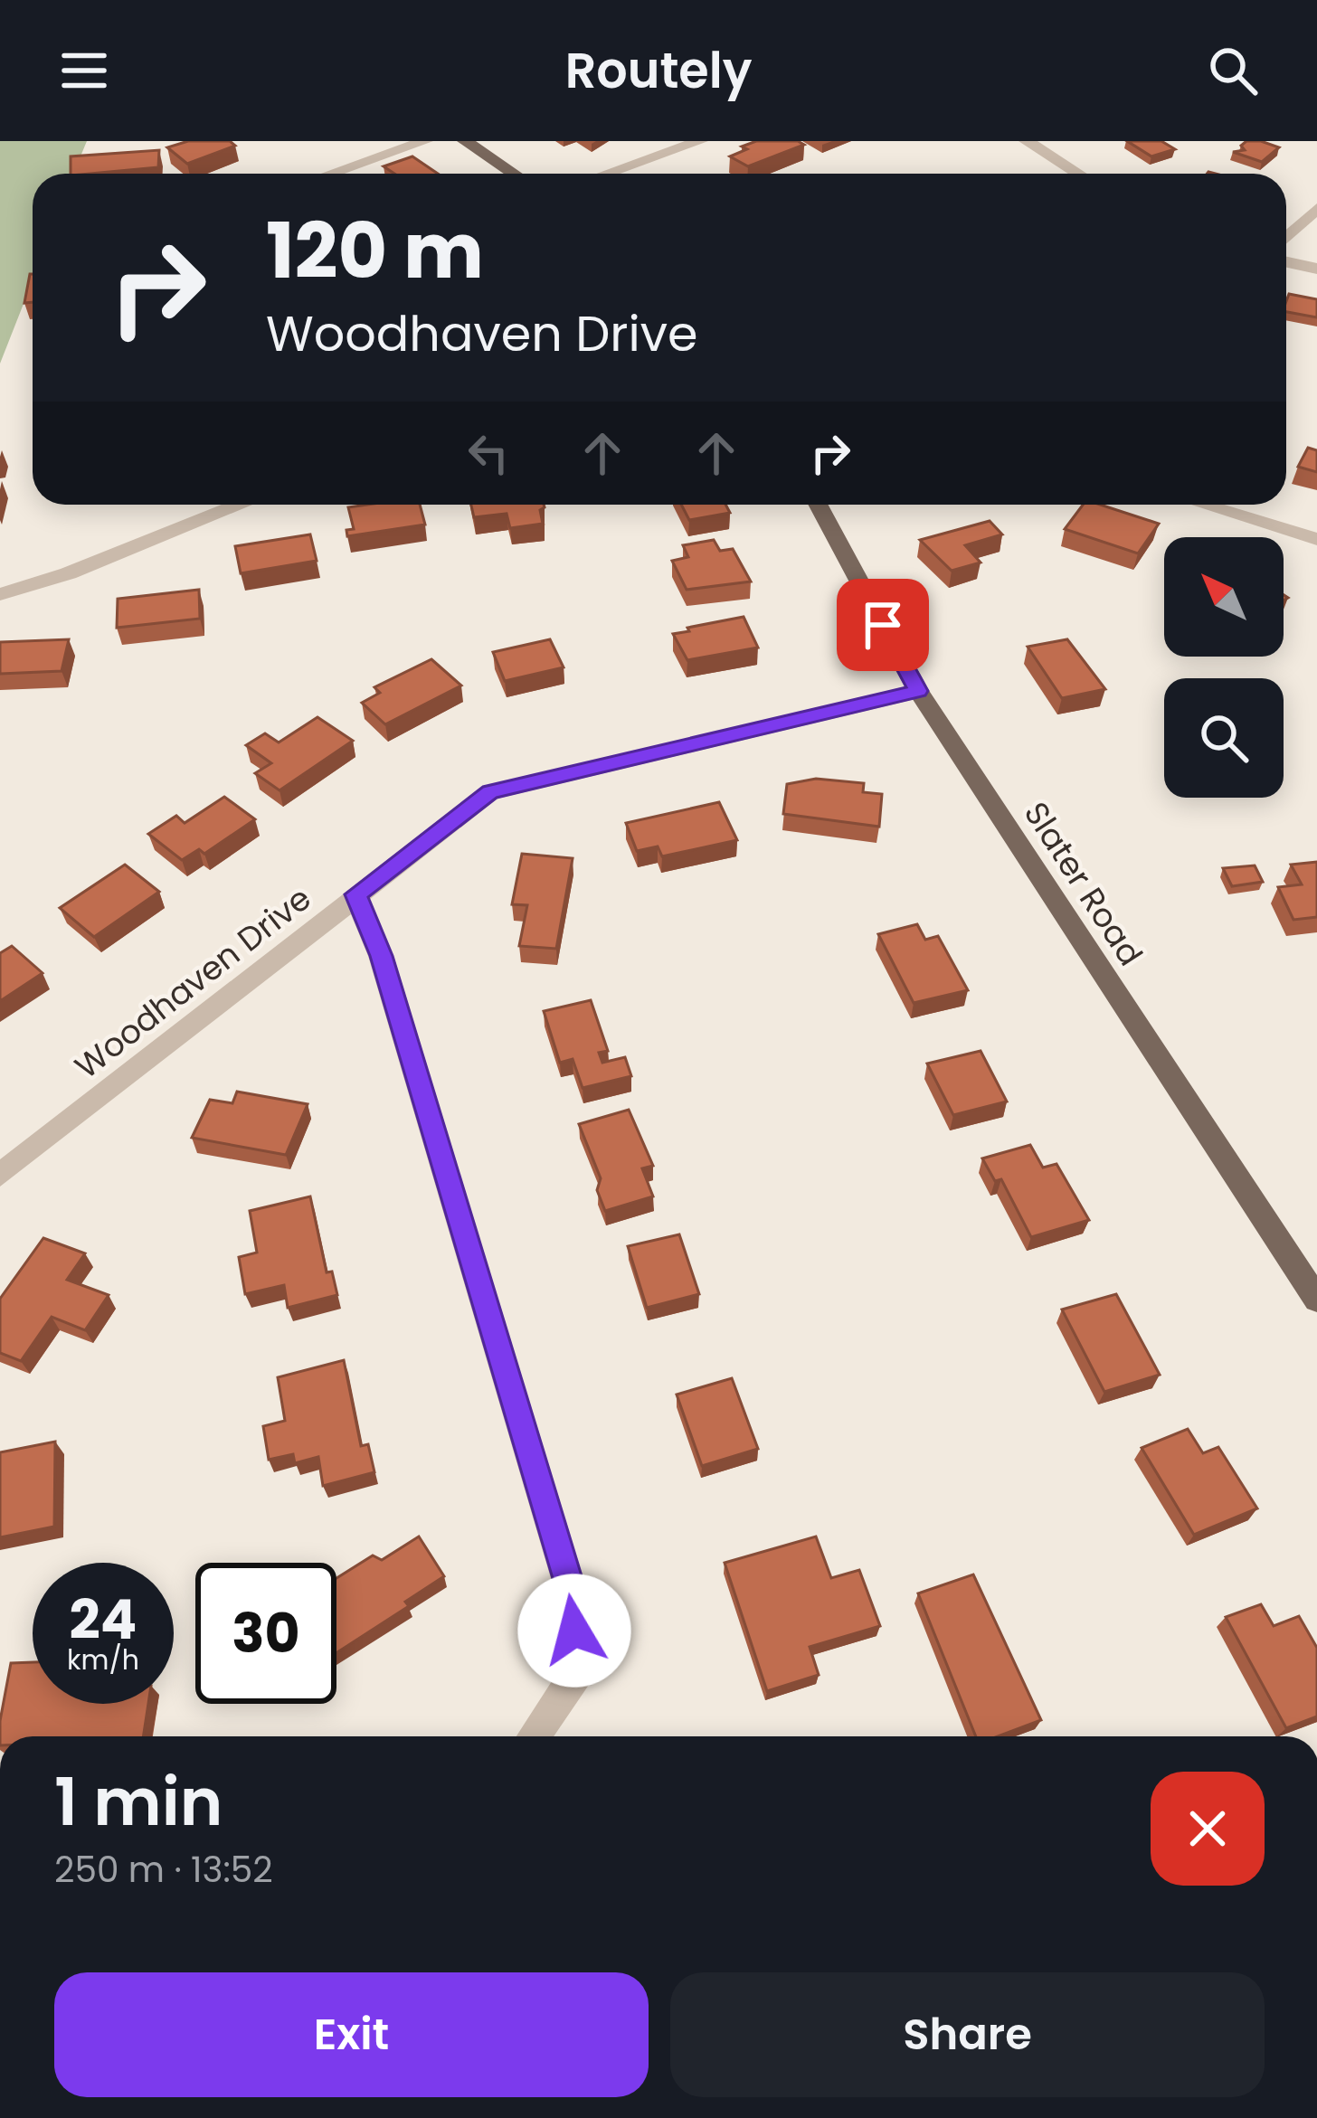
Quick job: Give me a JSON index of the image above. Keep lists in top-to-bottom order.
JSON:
{
  "streets": {
    "main road": ["Slater Road"],
    "street": ["Woodhaven Drive"]
  },
  "crossings": [
    ["Slater Road", "Woodhaven Drive"]
  ],
  "north": "top left",
  "page": {
    "header": "Routely",
    "turn": ["120 m", "Woodhaven Drive"],
    "speed": "24 km/h",
    "limit": "30",
    "heading": ["1 min", "250 m · 13:52"],
    "buttons": ["Exit", "Share"]
  }
}
